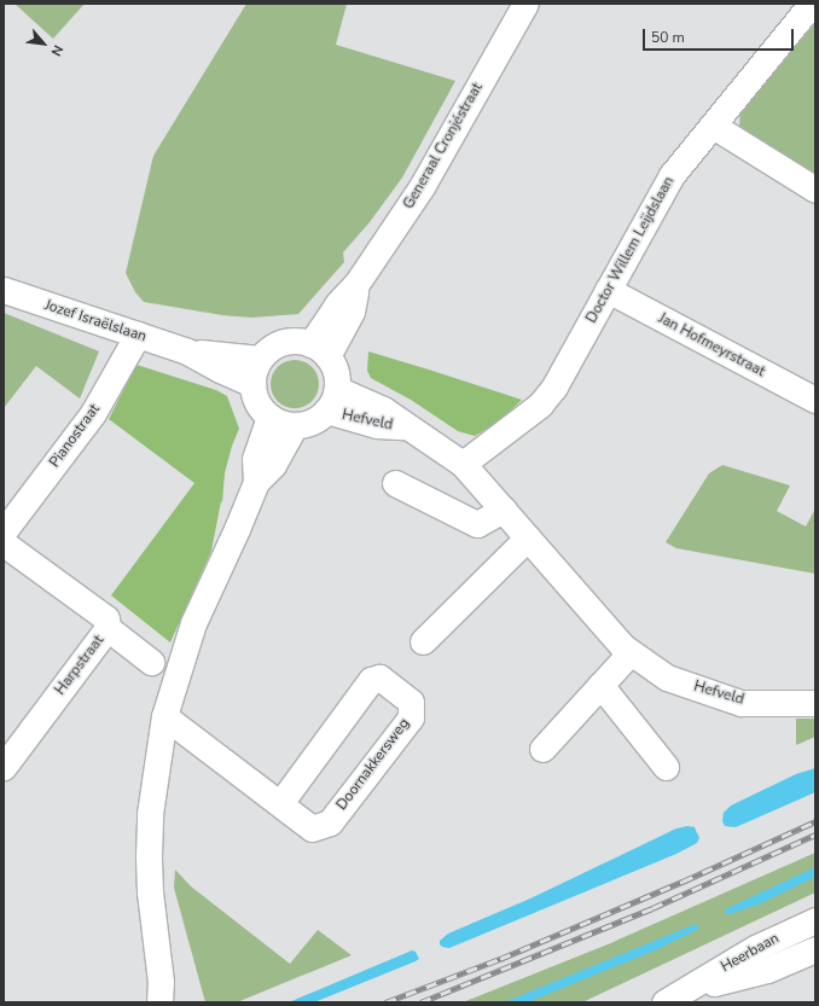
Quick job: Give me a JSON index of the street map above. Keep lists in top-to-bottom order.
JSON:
{
  "streets": {
    "street": [
      "Generaal Cronjéstraat",
      "Doctor Willem Leijdslaan",
      "Jozef Israëlslaan",
      "Jan Hofmeyrstraat",
      "Hefveld",
      "Pianostraat",
      "Harpstraat",
      "Doornakkersweg",
      "Heerbaan"
    ]
  },
  "crossings": [
    ["Generaal Cronjéstraat", "Jozef Israëlslaan"],
    ["Generaal Cronjéstraat", "Hefveld"],
    ["Doctor Willem Leijdslaan", "Jan Hofmeyrstraat"],
    ["Doctor Willem Leijdslaan", "Hefveld"],
    ["Jozef Israëlslaan", "Hefveld"],
    ["Jozef Israëlslaan", "Pianostraat"]
  ],
  "scale_bar": "50 m",
  "north": "bottom right"
}
